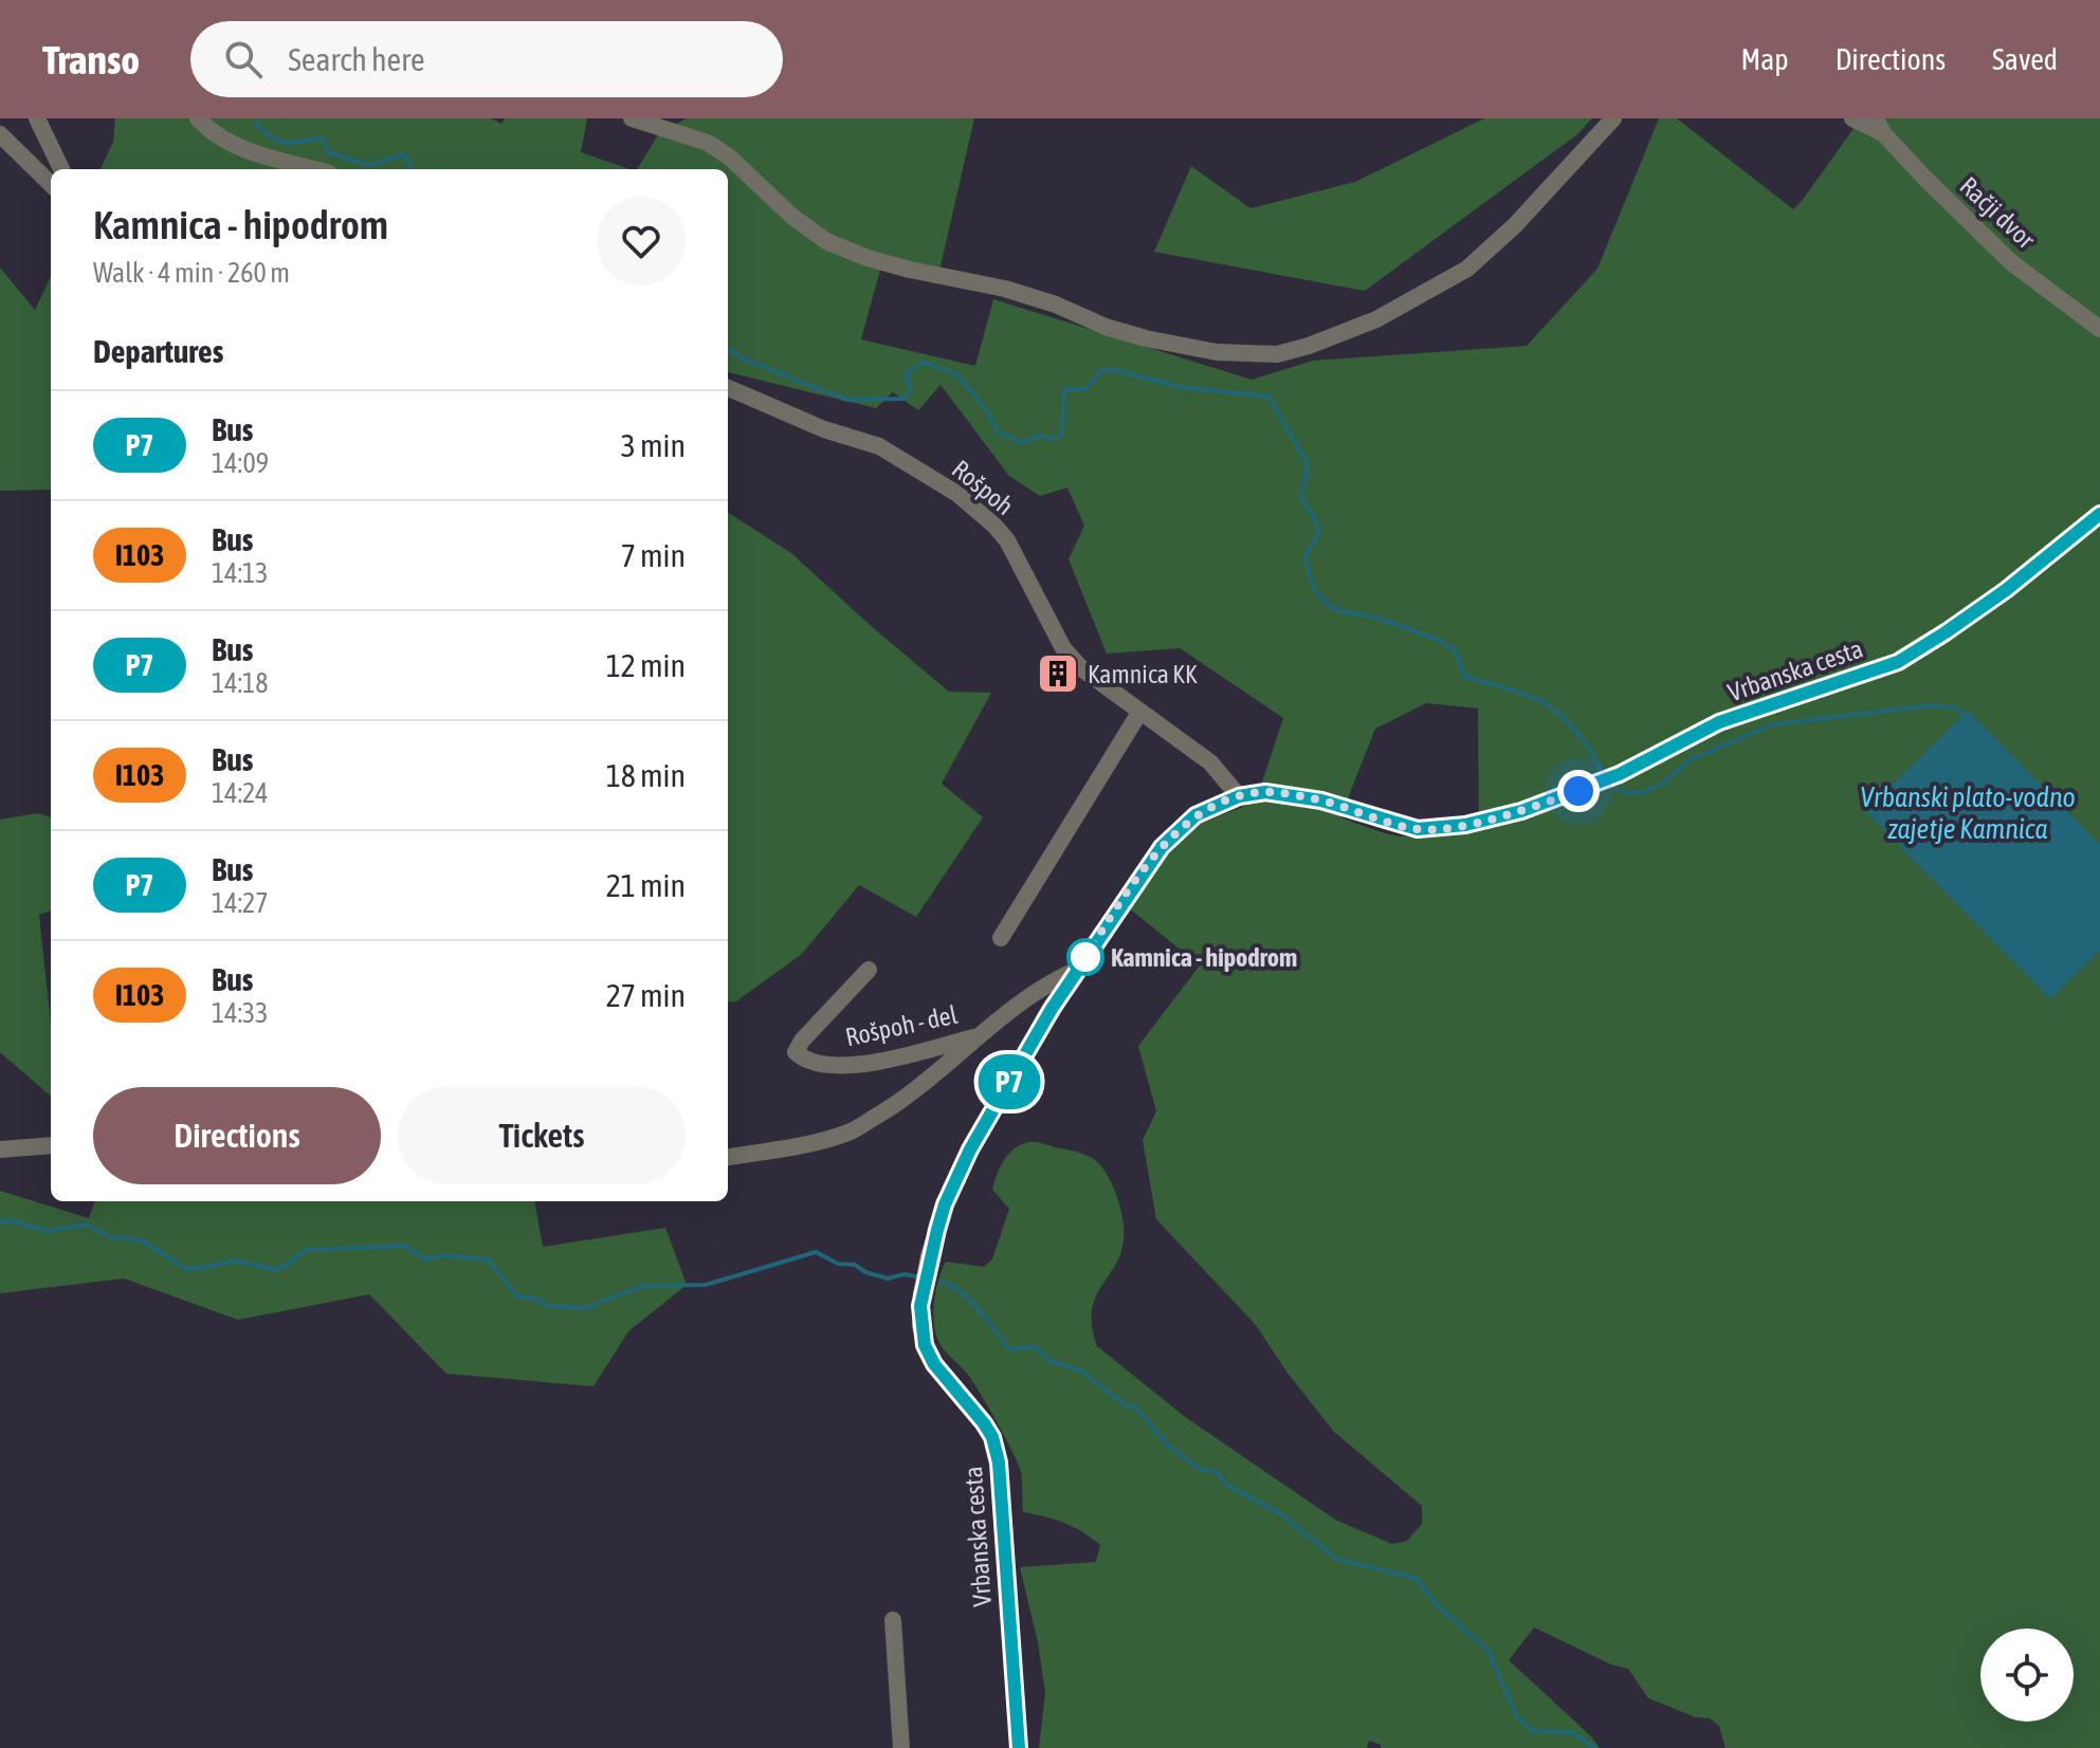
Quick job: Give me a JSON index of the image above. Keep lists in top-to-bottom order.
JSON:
{
  "streets": {
    "street": [
      "Račji dvor",
      "Rošpoh",
      "Vrbanska cesta",
      "Rošpoh - del"
    ]
  },
  "crossings": [
    ["Rošpoh", "Vrbanska cesta"],
    ["Vrbanska cesta", "Rošpoh - del"]
  ],
  "water": ["Vrbanski plato-vodno zajetje Kamnica"],
  "places": {
    "building": ["Kamnica KK"],
    "other": ["Kamnica - hipodrom"]
  },
  "lines": ["bus line P7"],
  "page": {
    "header": "Transo",
    "search": "Search here",
    "nav": ["Map", "Directions", "Saved"],
    "on_map": "P7",
    "heading": [
      ["Kamnica - hipodrom", "Walk · 4 min · 260 m"],
      "Departures"
    ],
    "list": [
      {
        "mark": "P7",
        "name": "Bus",
        "note": "14:09",
        "value": "3 min"
      },
      {
        "mark": "I103",
        "name": "Bus",
        "note": "14:13",
        "value": "7 min"
      },
      {
        "mark": "P7",
        "name": "Bus",
        "note": "14:18",
        "value": "12 min"
      },
      {
        "mark": "I103",
        "name": "Bus",
        "note": "14:24",
        "value": "18 min"
      },
      {
        "mark": "P7",
        "name": "Bus",
        "note": "14:27",
        "value": "21 min"
      },
      {
        "mark": "I103",
        "name": "Bus",
        "note": "14:33",
        "value": "27 min"
      }
    ],
    "buttons": ["Directions", "Tickets"]
  }
}
